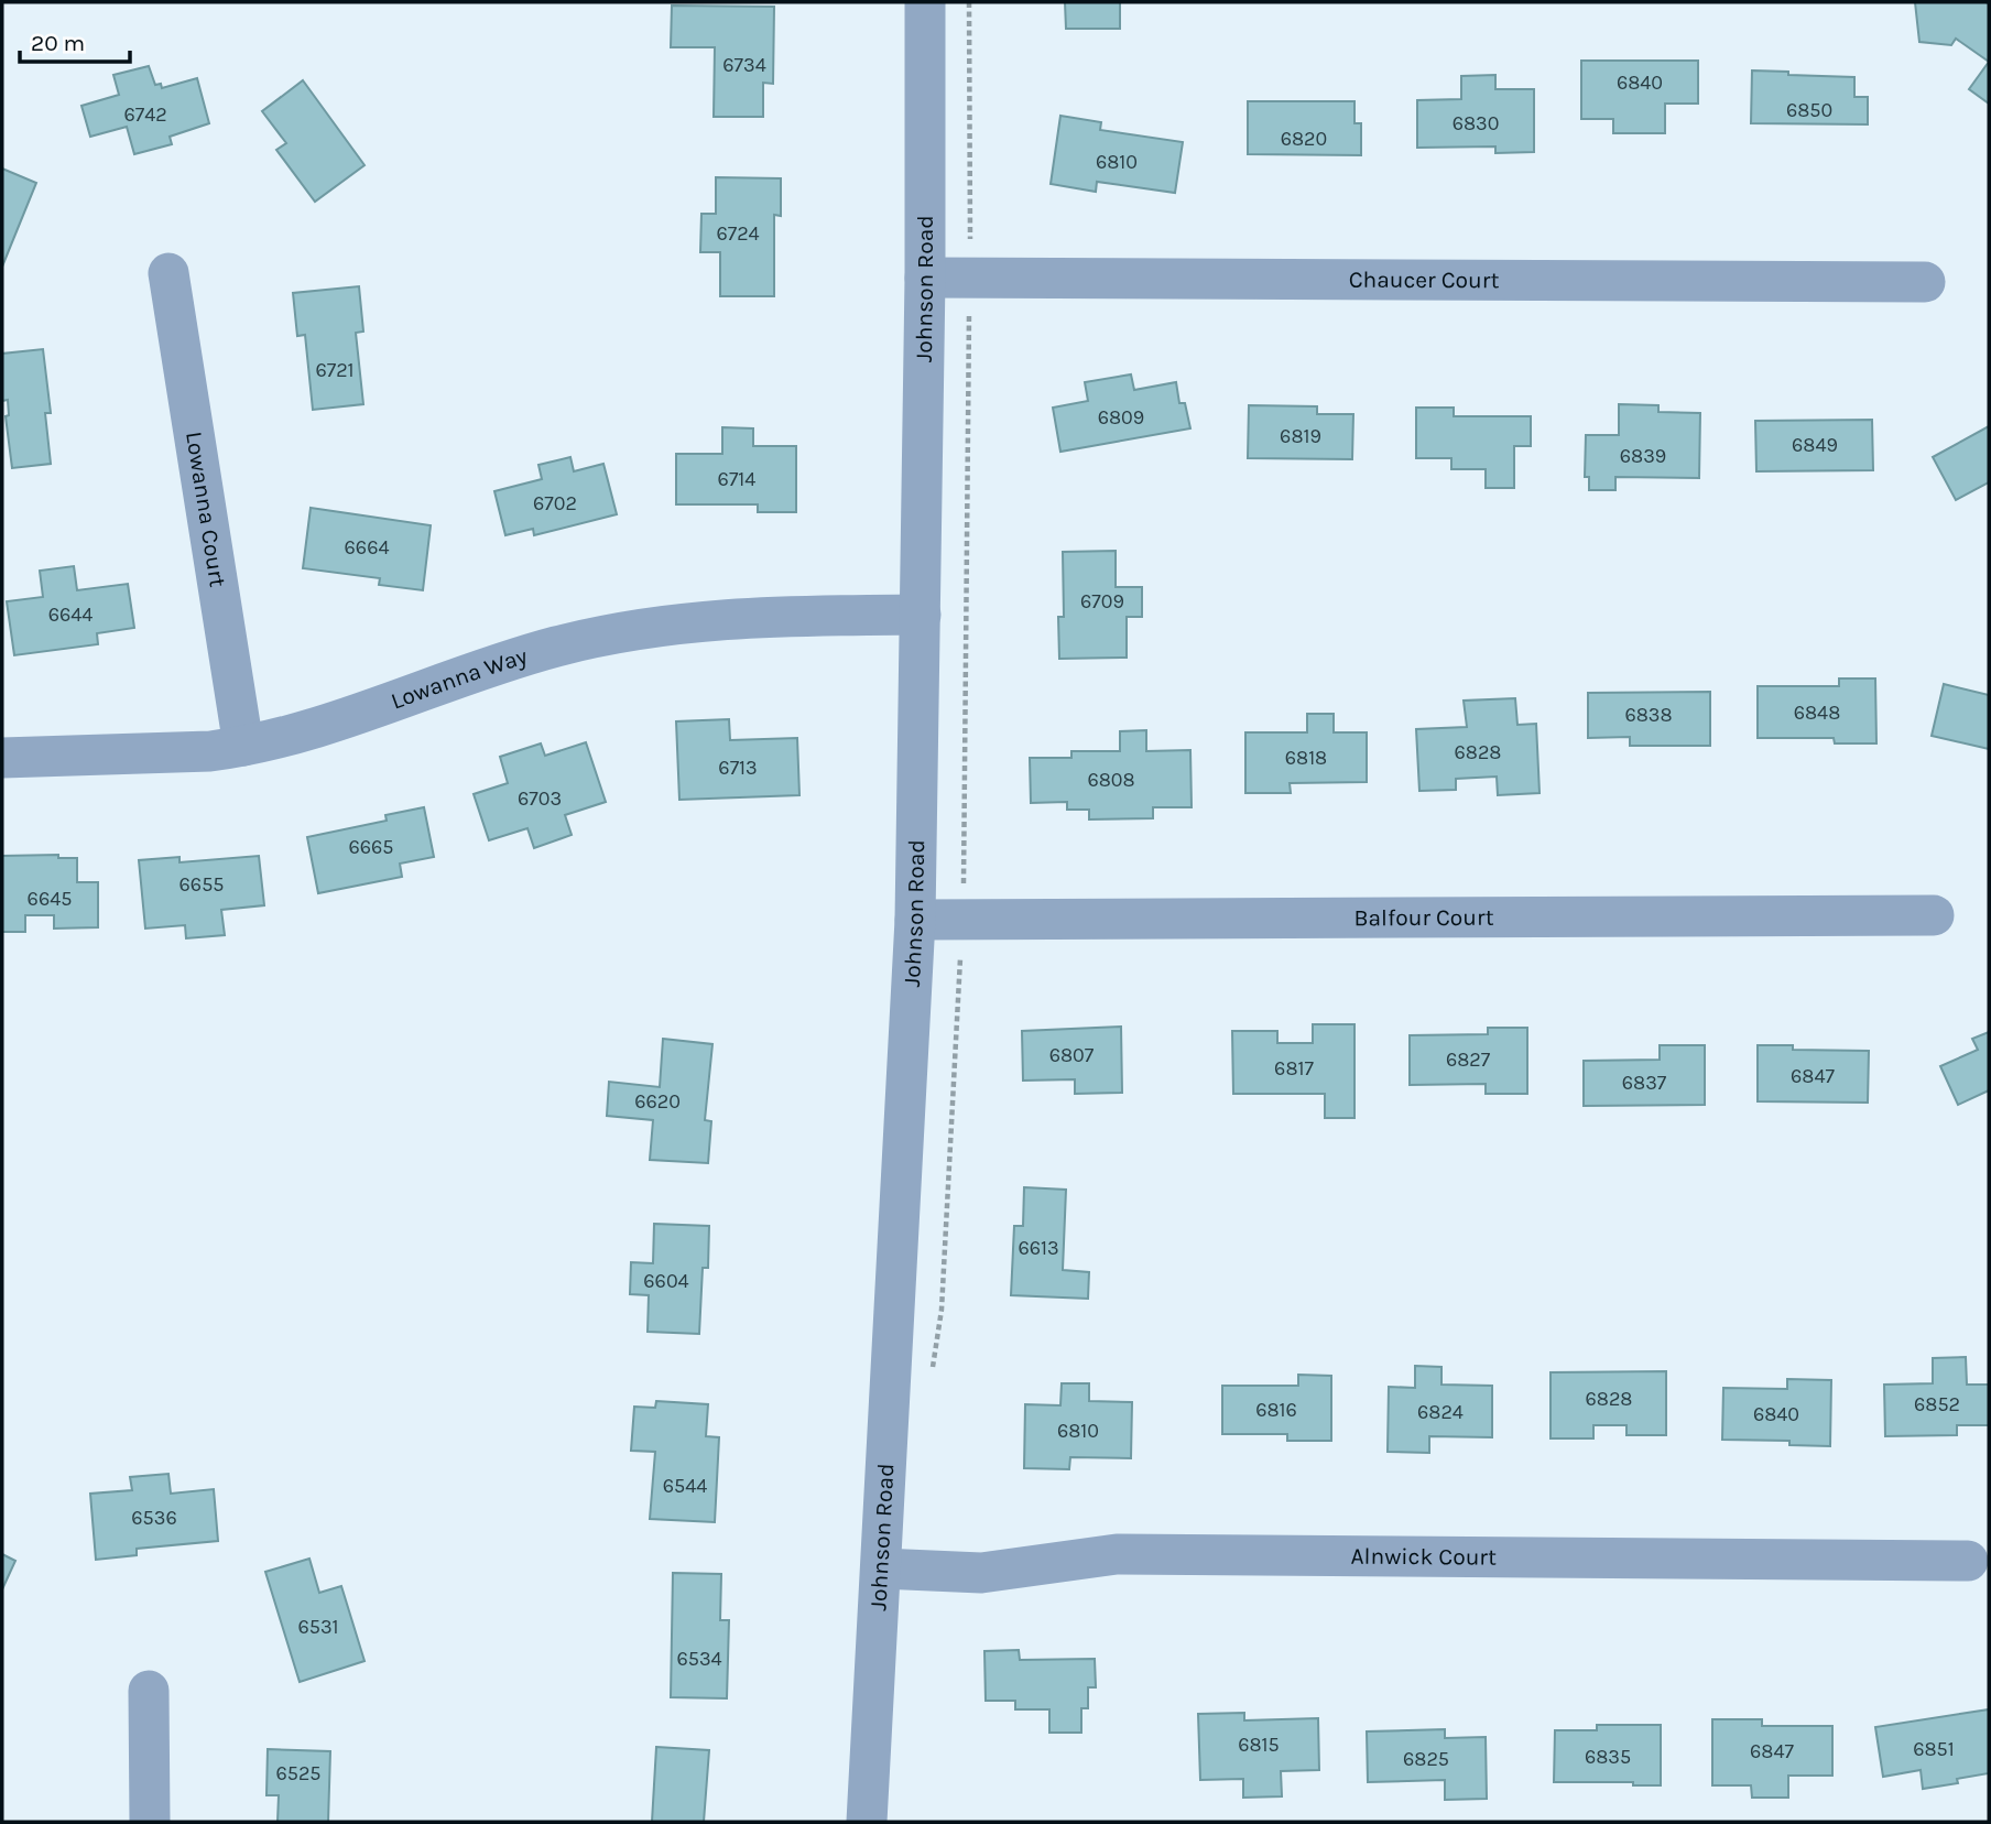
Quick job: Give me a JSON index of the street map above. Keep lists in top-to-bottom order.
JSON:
{
  "streets": {
    "street": [
      "Chaucer Court",
      "Johnson Road",
      "Lowanna Court",
      "Lowanna Way",
      "Balfour Court",
      "Alnwick Court"
    ]
  },
  "crossings": [
    ["Chaucer Court", "Johnson Road"],
    ["Johnson Road", "Lowanna Way"],
    ["Johnson Road", "Balfour Court"],
    ["Johnson Road", "Alnwick Court"],
    ["Lowanna Court", "Lowanna Way"]
  ],
  "house_numbers": [
    "6734",
    "6840",
    "6850",
    "6742",
    "6830",
    "6820",
    "6810",
    "6724",
    "6721",
    "6809",
    "6819",
    "6849",
    "6839",
    "6714",
    "6702",
    "6664",
    "6709",
    "6644",
    "6848",
    "6838",
    "6828",
    "6818",
    "6713",
    "6808",
    "6703",
    "6665",
    "6655",
    "6645",
    "6807",
    "6827",
    "6817",
    "6847",
    "6837",
    "6620",
    "6613",
    "6604",
    "6828",
    "6852",
    "6816",
    "6824",
    "6840",
    "6810",
    "6544",
    "6536",
    "6531",
    "6534",
    "6815",
    "6851",
    "6847",
    "6835",
    "6825",
    "6525"
  ],
  "scale_bar": "20 m"
}
